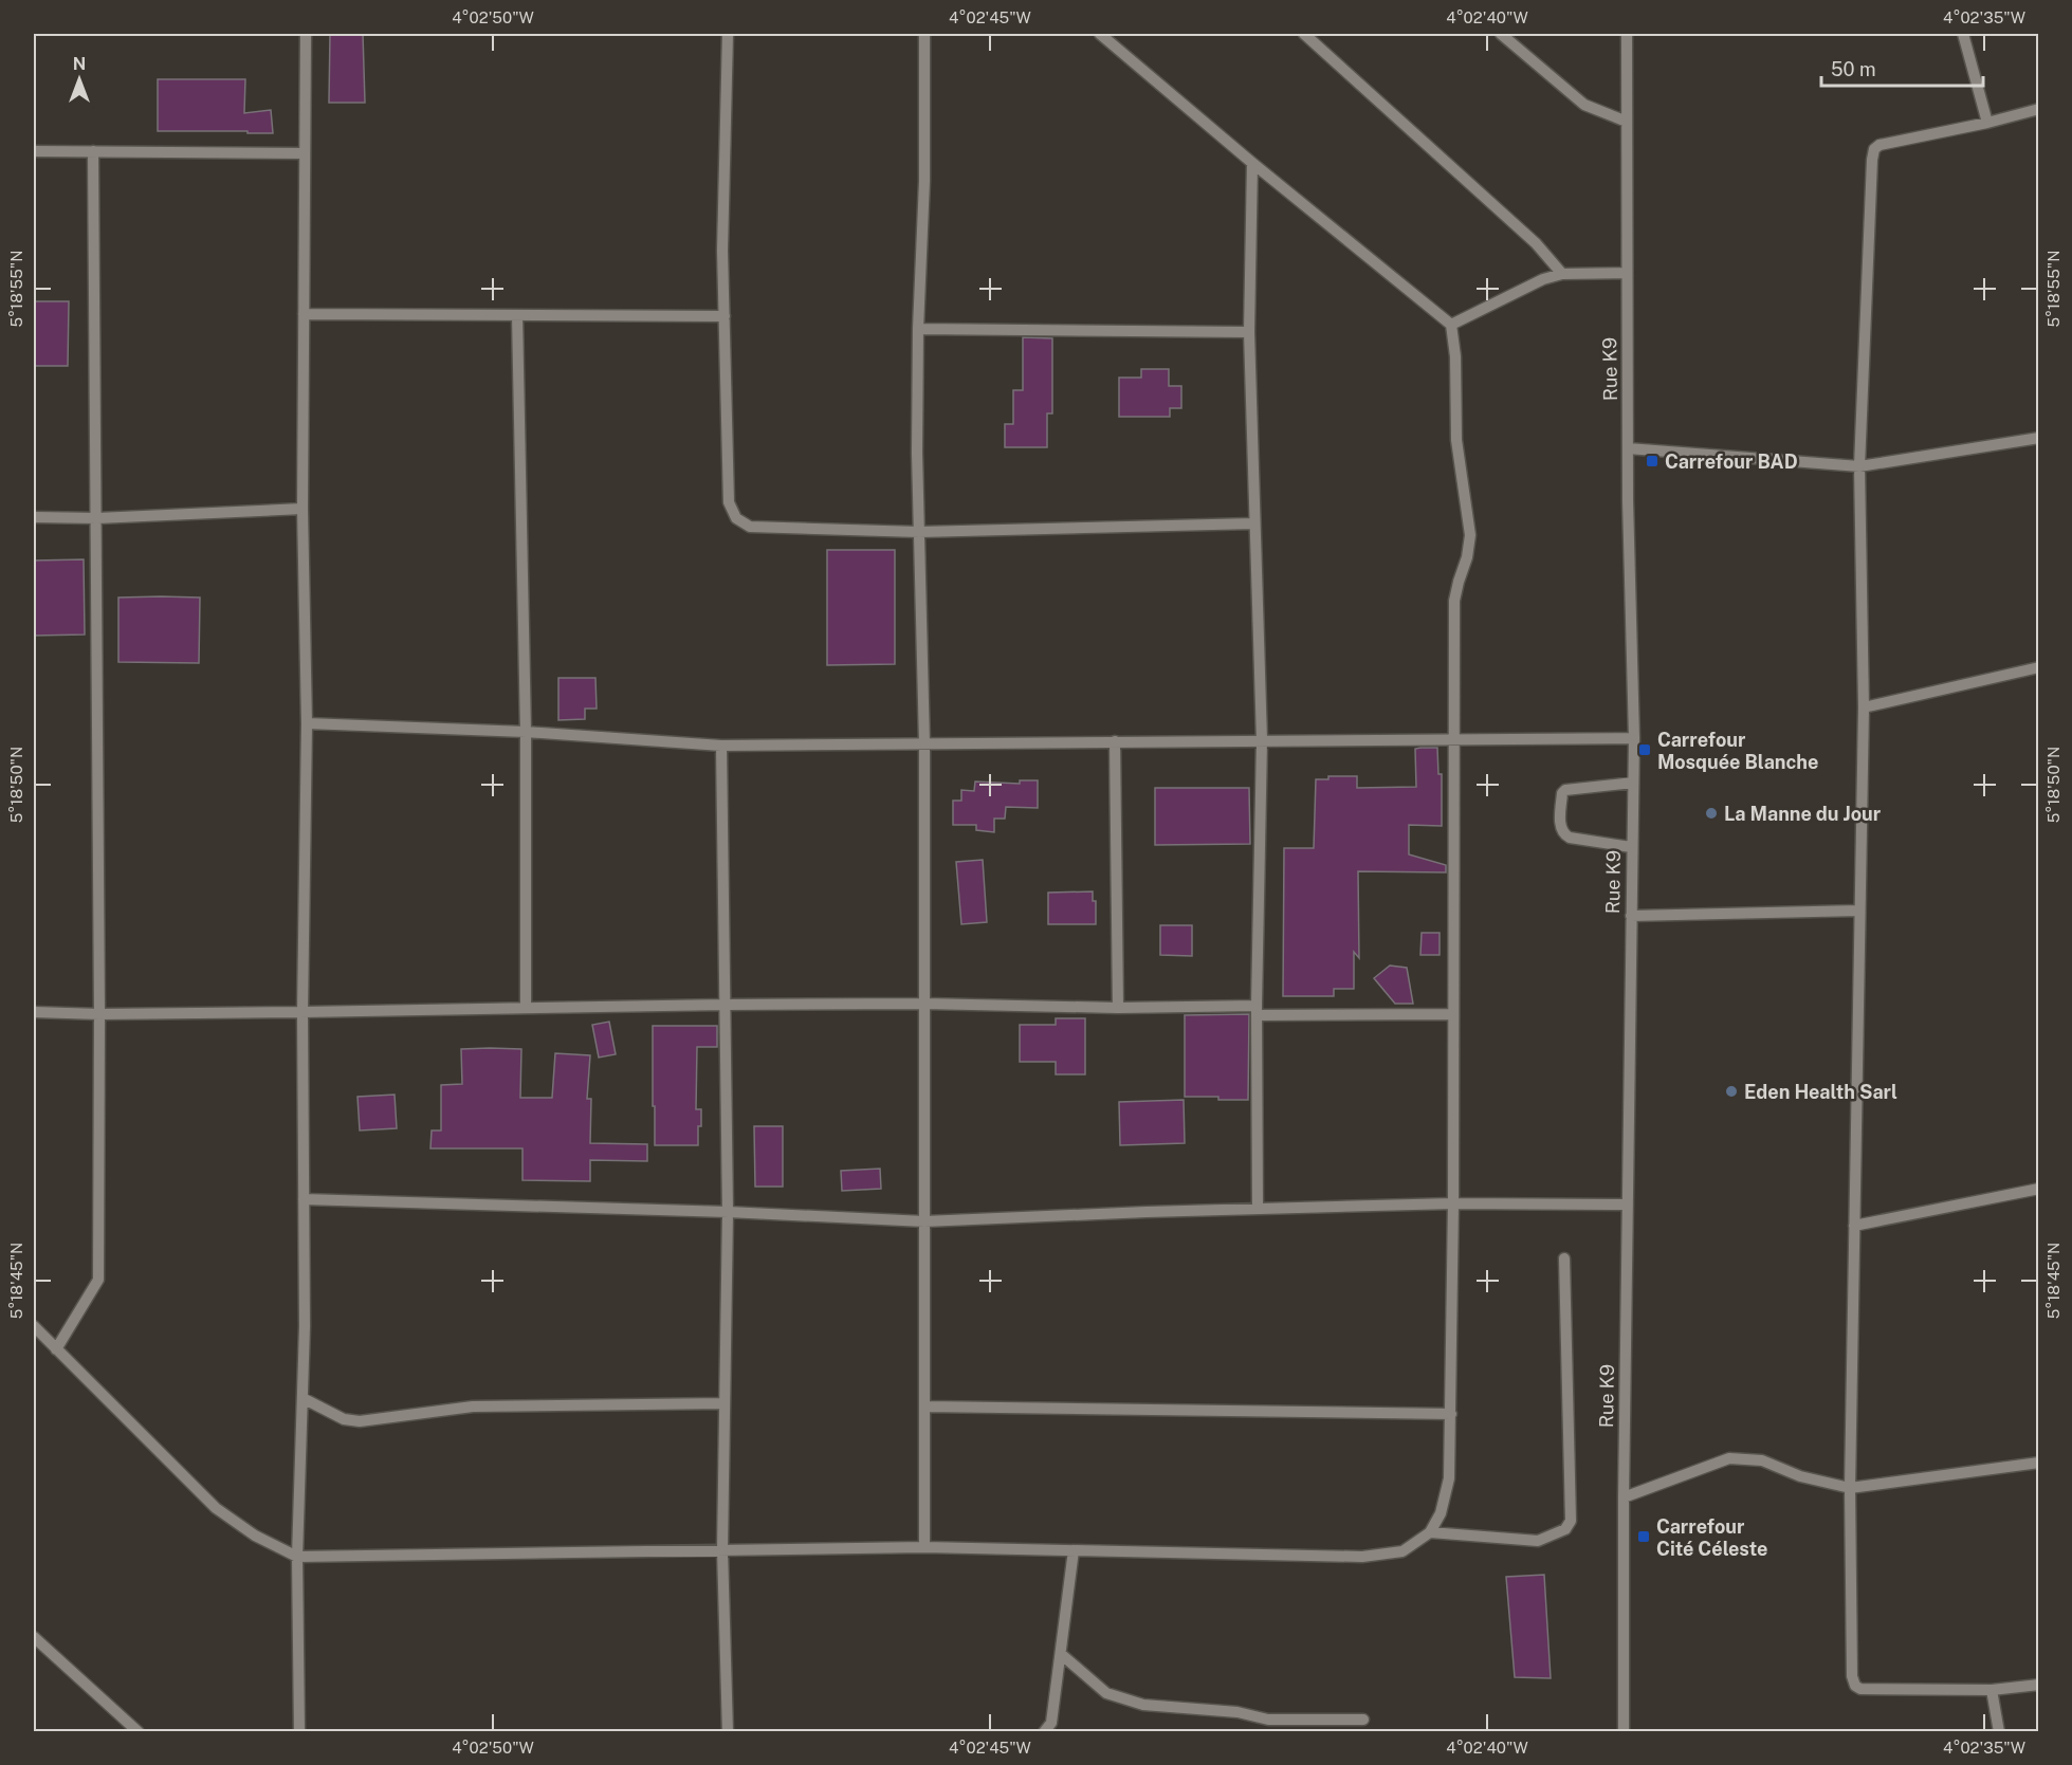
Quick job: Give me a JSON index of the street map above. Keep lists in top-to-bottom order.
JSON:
{
  "streets": {
    "street": ["Rue K9"]
  },
  "places": {
    "transit": ["Carrefour BAD", "Carrefour Mosquée Blanche", "Carrefour Cité Céleste"],
    "other": ["La Manne du Jour", "Eden Health Sarl"]
  },
  "scale_bar": "50 m",
  "north": "top",
  "coordinates": [
    "4°02'50\"W",
    "4°02'45\"W",
    "4°02'40\"W",
    "4°02'35\"W",
    "5°18'55\"N",
    "5°18'50\"N",
    "5°18'45\"N"
  ]
}
